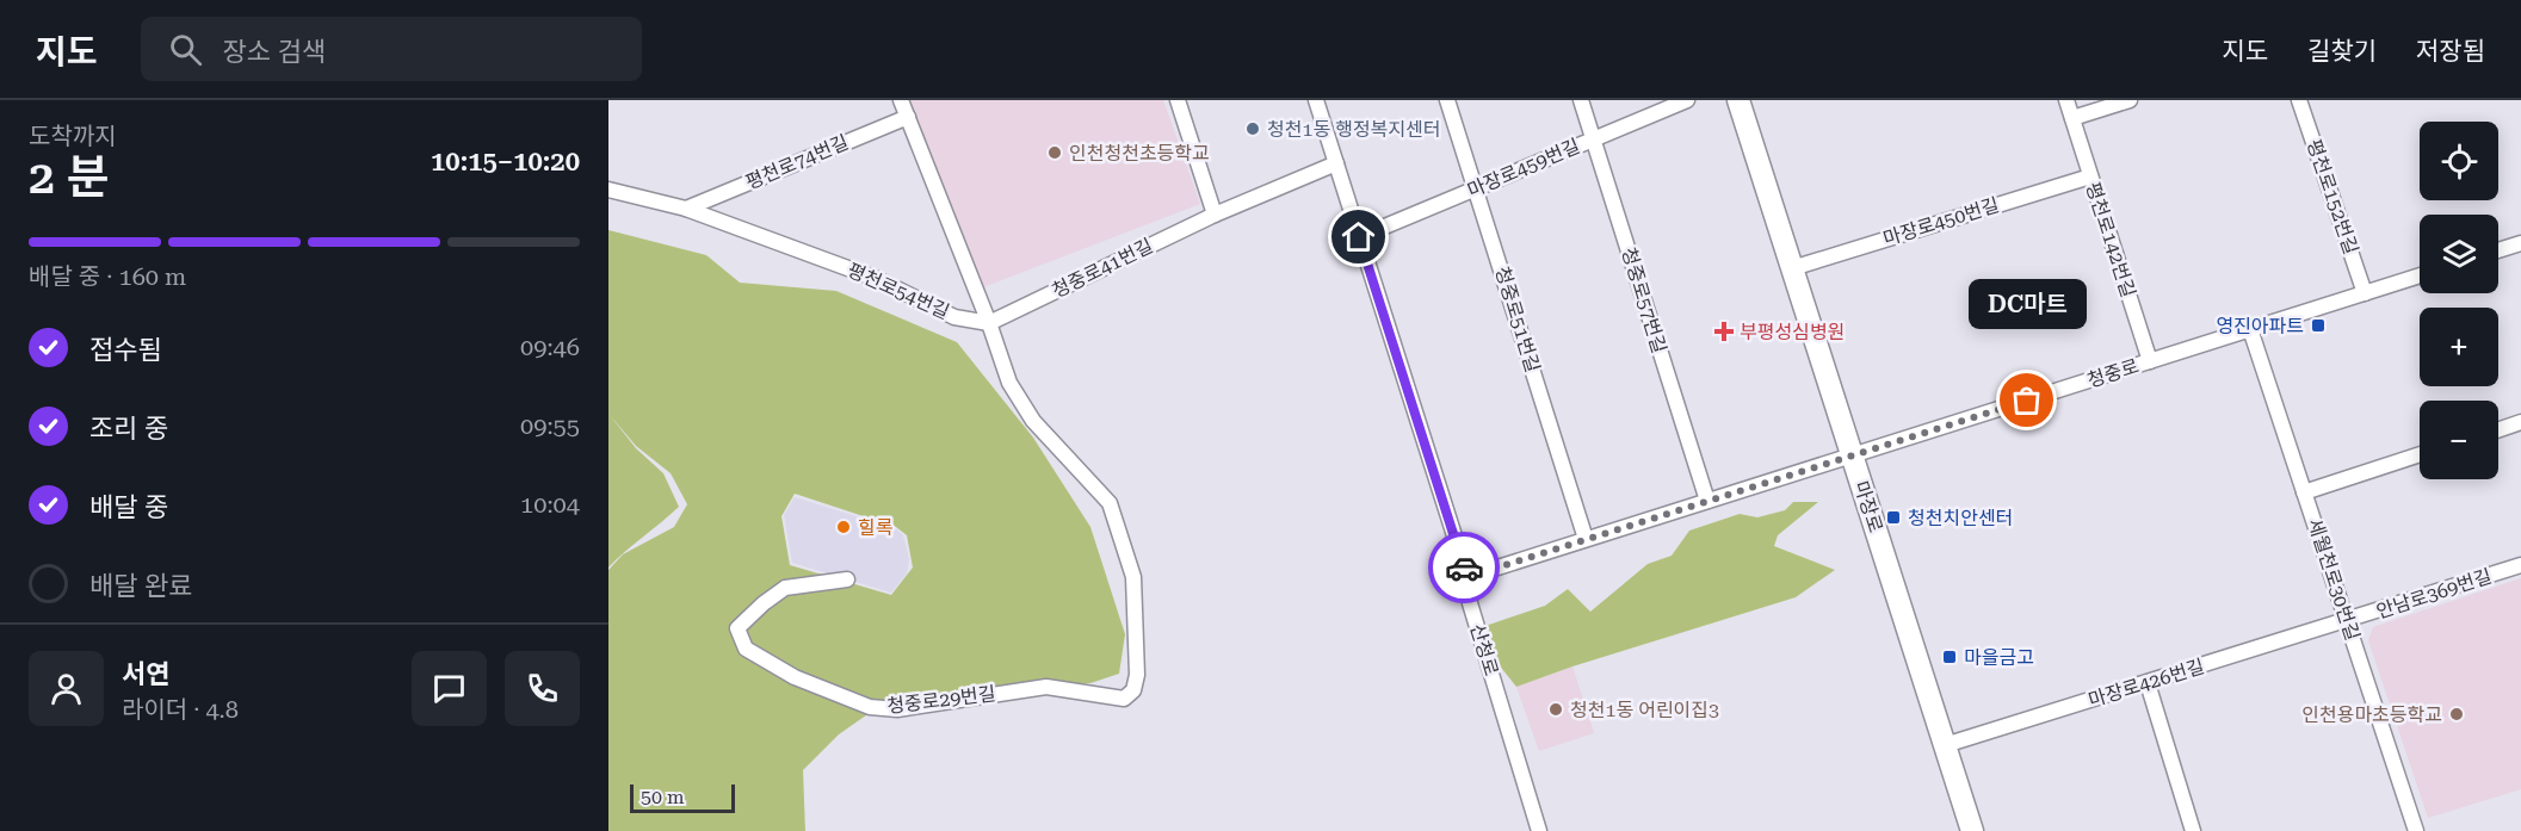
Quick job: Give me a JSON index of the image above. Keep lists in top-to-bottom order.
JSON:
{
  "streets": {
    "main road": ["마장로"],
    "street": [
      "평천로74번길",
      "마장로459번길",
      "평천로152번길",
      "마장로450번길",
      "평천로142번길",
      "청중로41번길",
      "평천로54번길",
      "청중로57번길",
      "청중로51번길",
      "청중로",
      "세월천로30번길",
      "안남로369번길",
      "산청로",
      "마장로426번길",
      "청중로29번길"
    ]
  },
  "crossings": [
    ["평천로74번길", "평천로54번길"],
    ["마장로459번길", "청중로57번길"],
    ["마장로459번길", "청중로51번길"],
    ["마장로459번길", "산청로"],
    ["평천로152번길", "청중로"],
    ["마장로450번길", "평천로142번길"],
    ["마장로450번길", "마장로"],
    ["평천로142번길", "청중로"],
    ["청중로41번길", "평천로54번길"],
    ["청중로41번길", "산청로"],
    ["청중로41번길", "청중로29번길"],
    ["평천로54번길", "청중로29번길"],
    ["청중로57번길", "청중로"],
    ["청중로51번길", "청중로"],
    ["청중로", "마장로"],
    ["청중로", "세월천로30번길"],
    ["청중로", "산청로"],
    ["마장로", "마장로426번길"],
    ["세월천로30번길", "안남로369번길"],
    ["세월천로30번길", "마장로426번길"],
    ["안남로369번길", "마장로426번길"]
  ],
  "places": {
    "other": [
      "청천1동 행정복지센터",
      "인천청천초등학교",
      "DC마트",
      "힐록",
      "청천1동 어린이집3",
      "인천용마초등학교"
    ],
    "transit": ["영진아파트", "청천치안센터", "마을금고"],
    "health": ["부평성심병원"]
  },
  "scale_bar": "50 m",
  "page": {
    "header": "지도",
    "search": "장소 검색",
    "nav": ["지도", "길찾기", "저장됨"],
    "heading": ["2 분", "도착까지", "10:15–10:20"],
    "panel": ["서연", "라이더 · 4.8"],
    "map_buttons": ["+", "−"],
    "bar": "배달 중 · 160 m",
    "bubble": "DC마트",
    "list": [
      ["접수됨", "09:46"],
      ["조리 중", "09:55"],
      ["배달 중", "10:04"],
      "배달 완료"
    ],
    "scale": "50 m"
  }
}
